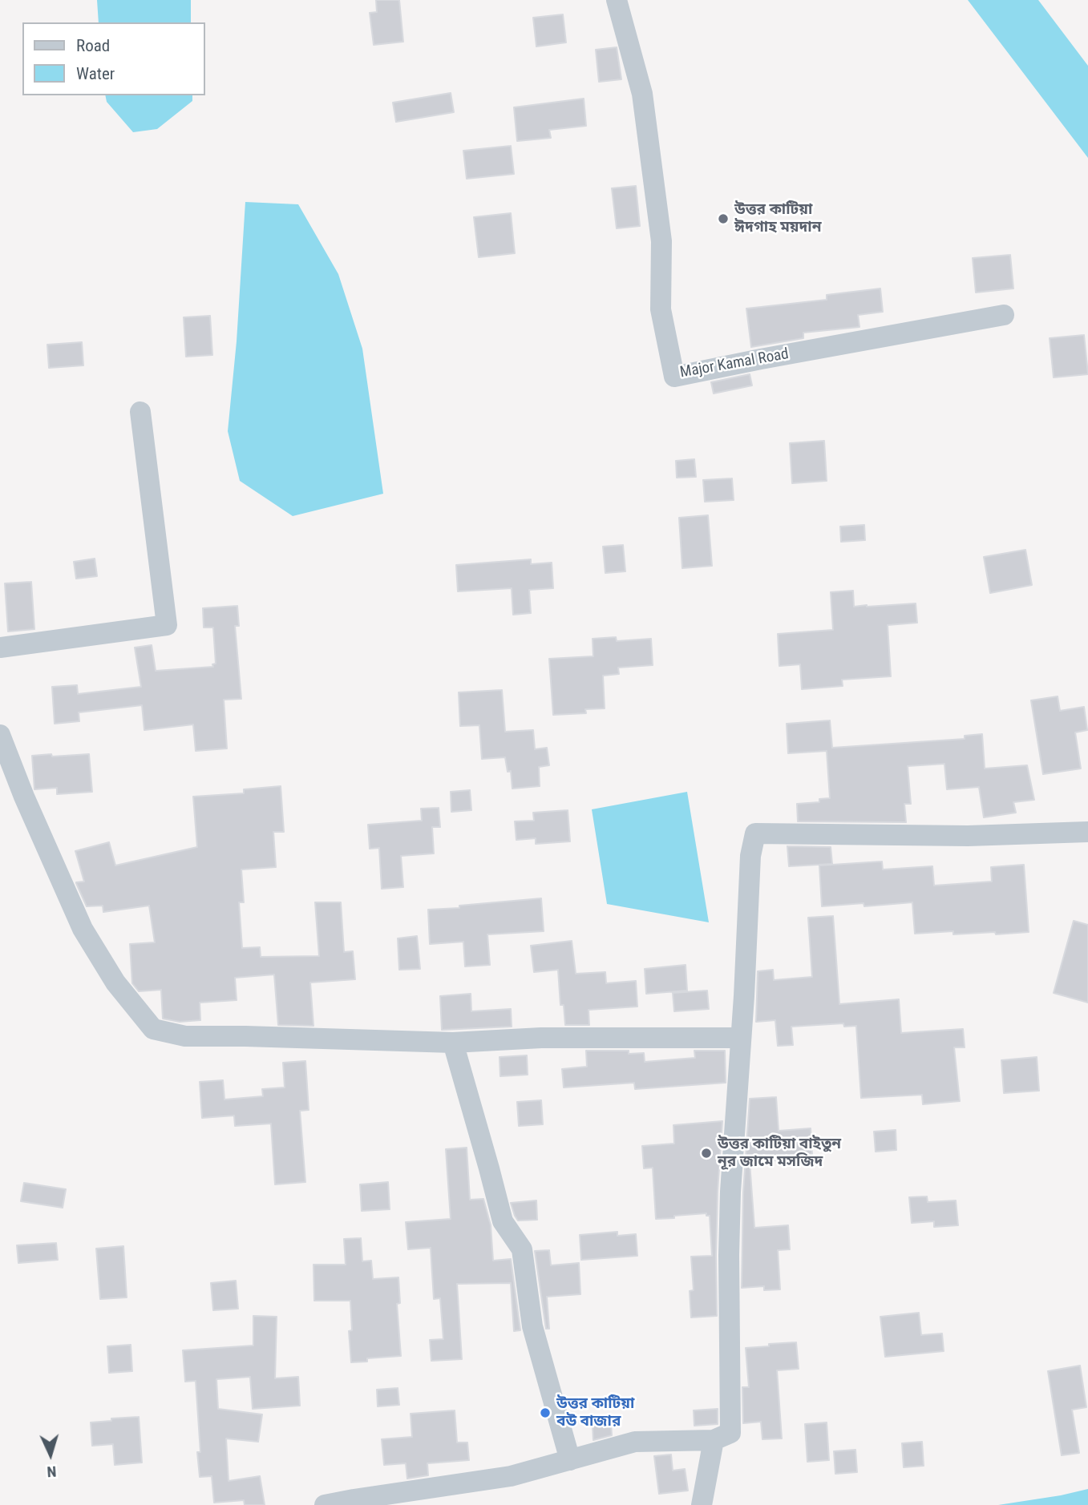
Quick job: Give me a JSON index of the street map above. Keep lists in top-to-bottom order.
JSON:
{
  "streets": {
    "street": ["Major Kamal Road"]
  },
  "places": ["উত্তর কাটিয়া ঈদগাহ ময়দান", "উত্তর কাটিয়া বাইতুন নূর জামে মসজিদ", "উত্তর কাটিয়া বউ বাজার"],
  "legend": ["Road", "Water"],
  "north": "bottom"
}
